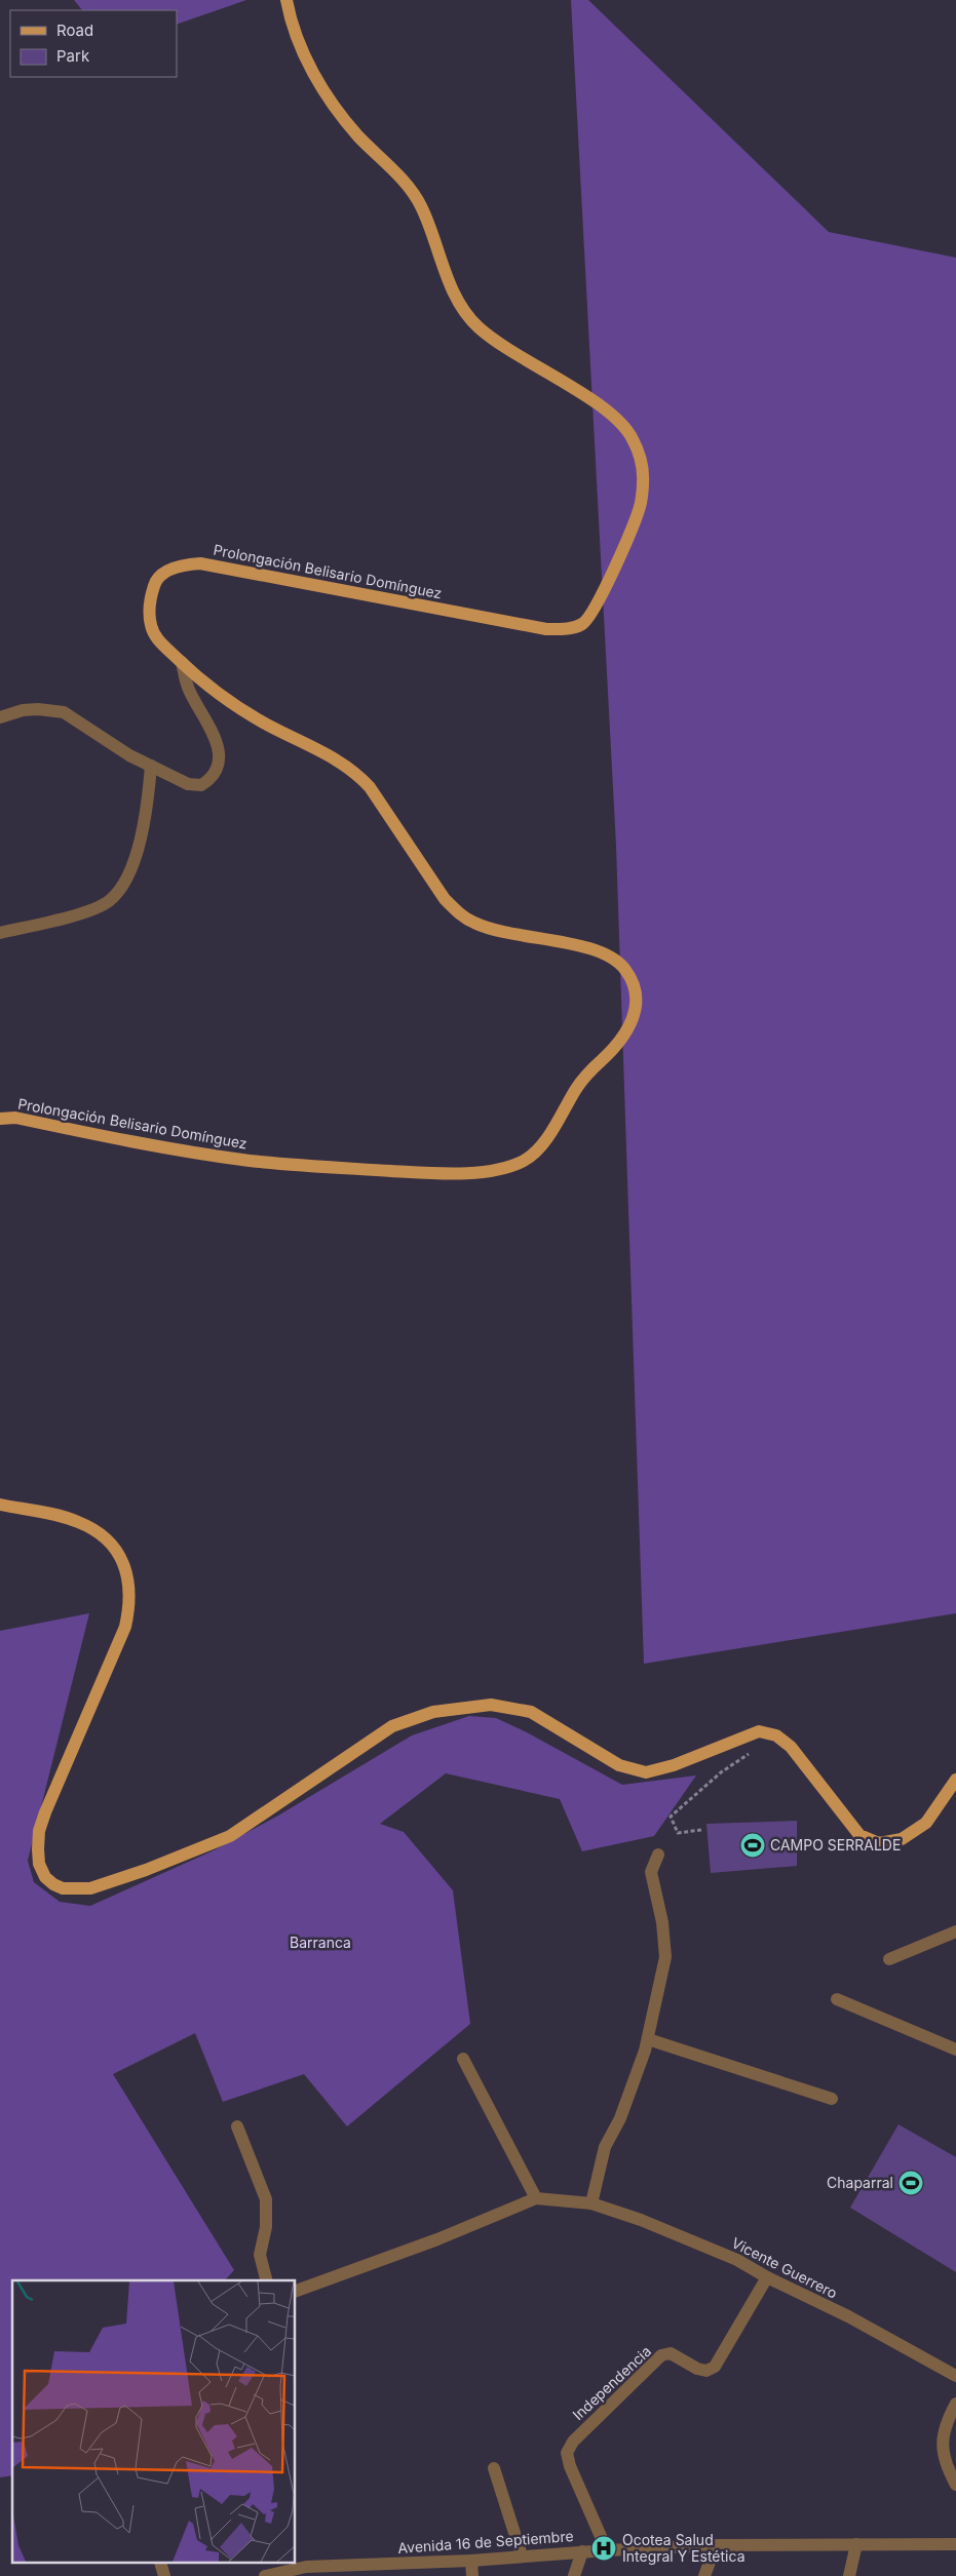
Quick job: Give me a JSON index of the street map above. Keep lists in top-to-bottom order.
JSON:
{
  "streets": {
    "main road": ["Prolongación Belisario Domínguez"],
    "street": ["Vicente Guerrero", "Independencia", "Avenida 16 de Septiembre"]
  },
  "crossings": [
    ["Vicente Guerrero", "Independencia"],
    ["Independencia", "Avenida 16 de Septiembre"]
  ],
  "parks": ["Barranca"],
  "places": {
    "sports": ["CAMPO SERRALDE", "Chaparral"],
    "hospital": ["Ocotea Salud Integral Y Estética"]
  },
  "legend": ["Road", "Park"]
}
